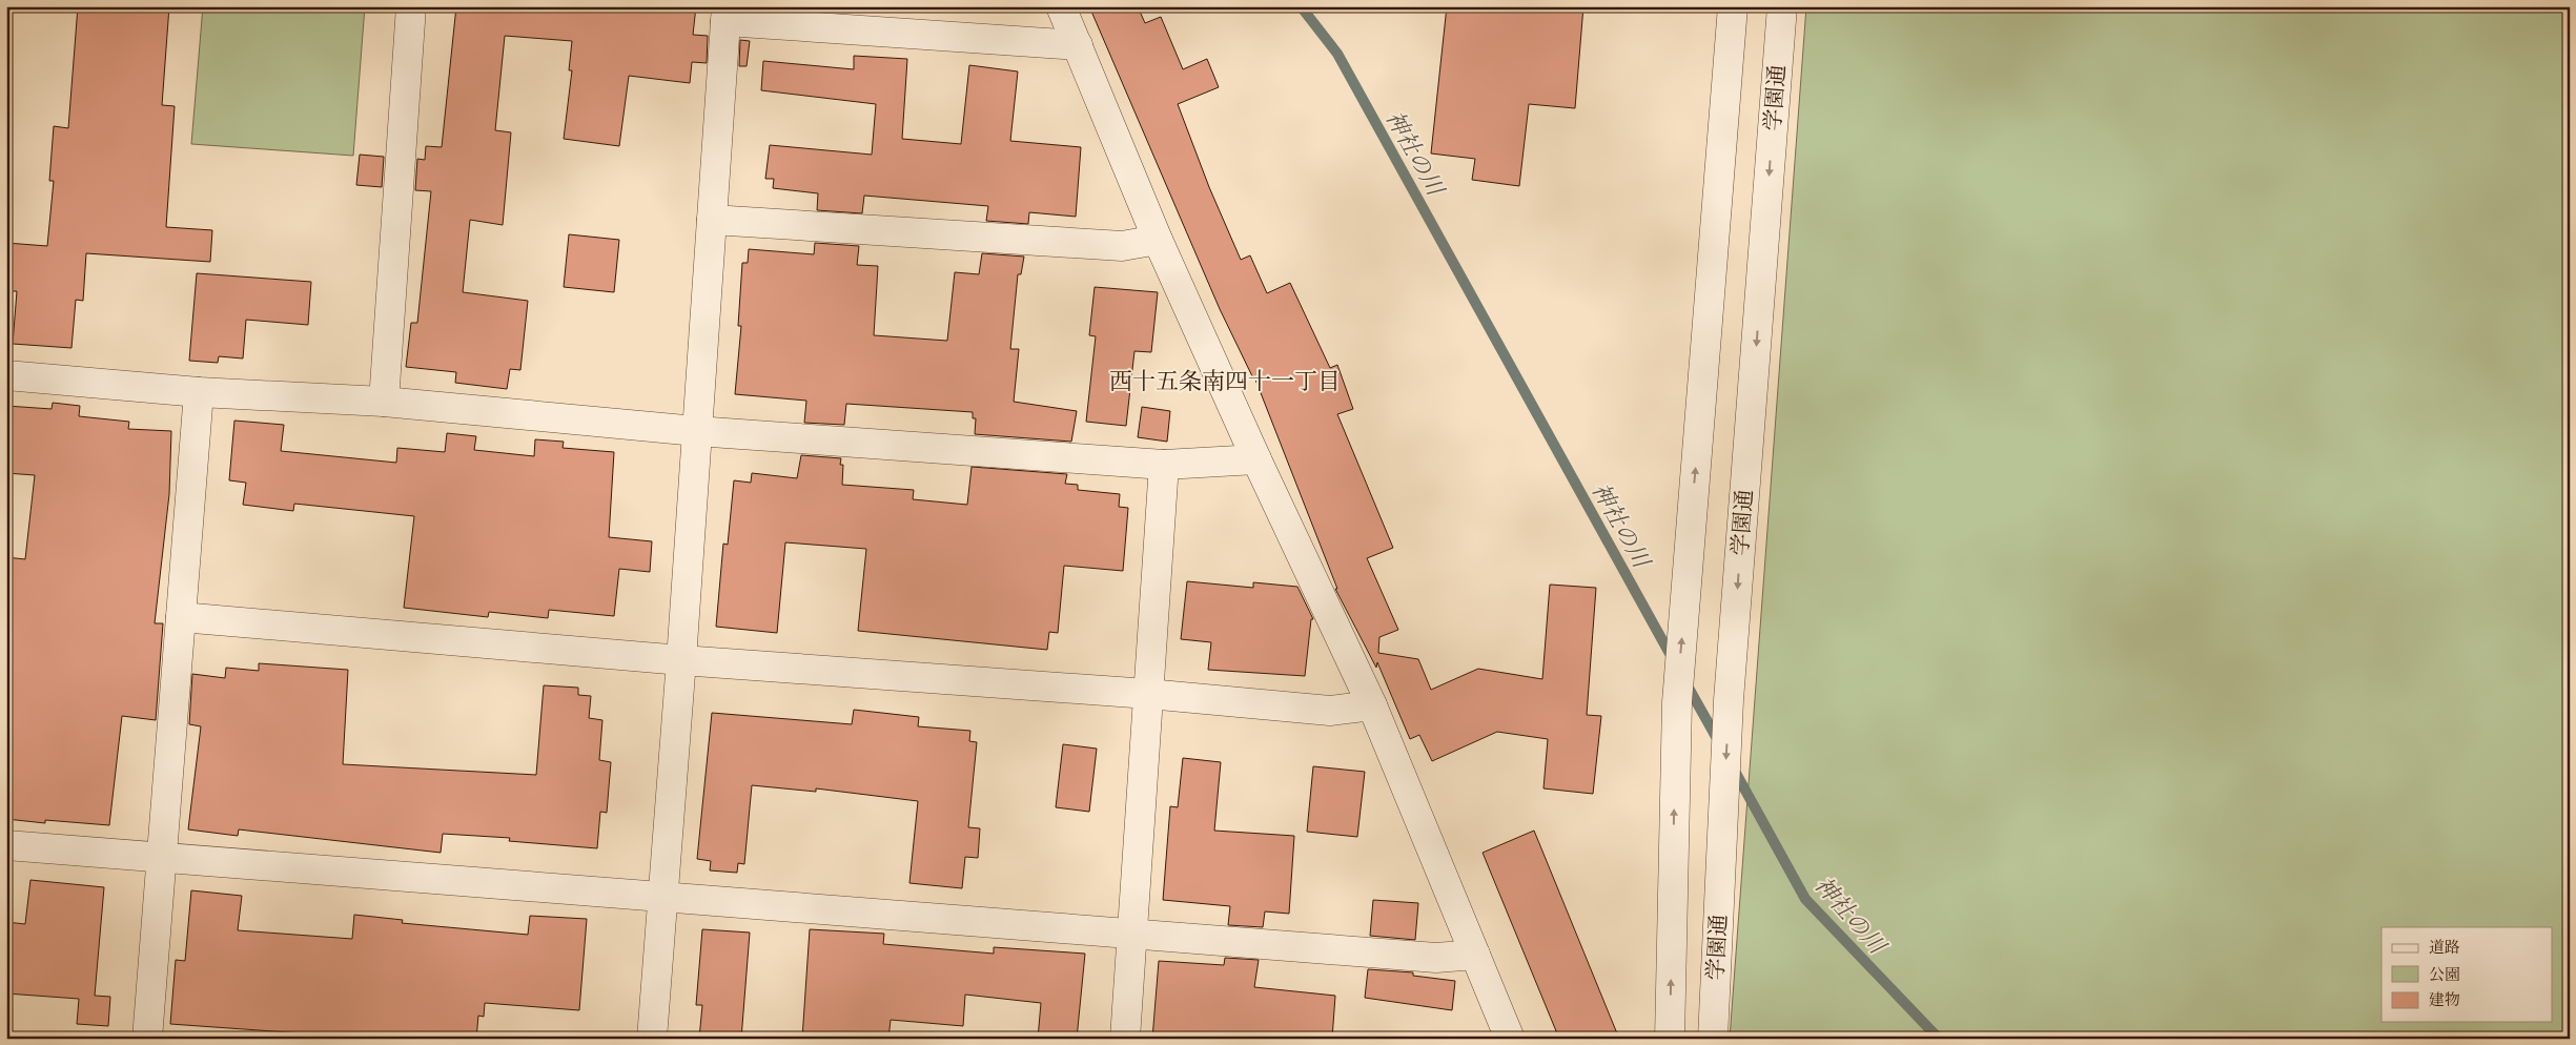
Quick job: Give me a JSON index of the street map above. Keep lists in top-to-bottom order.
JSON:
{
  "streets": {
    "street": ["学園通"]
  },
  "districts": ["西十五条南四十一丁目"],
  "water": ["神社の川"],
  "legend": ["道路", "公園", "建物"]
}
